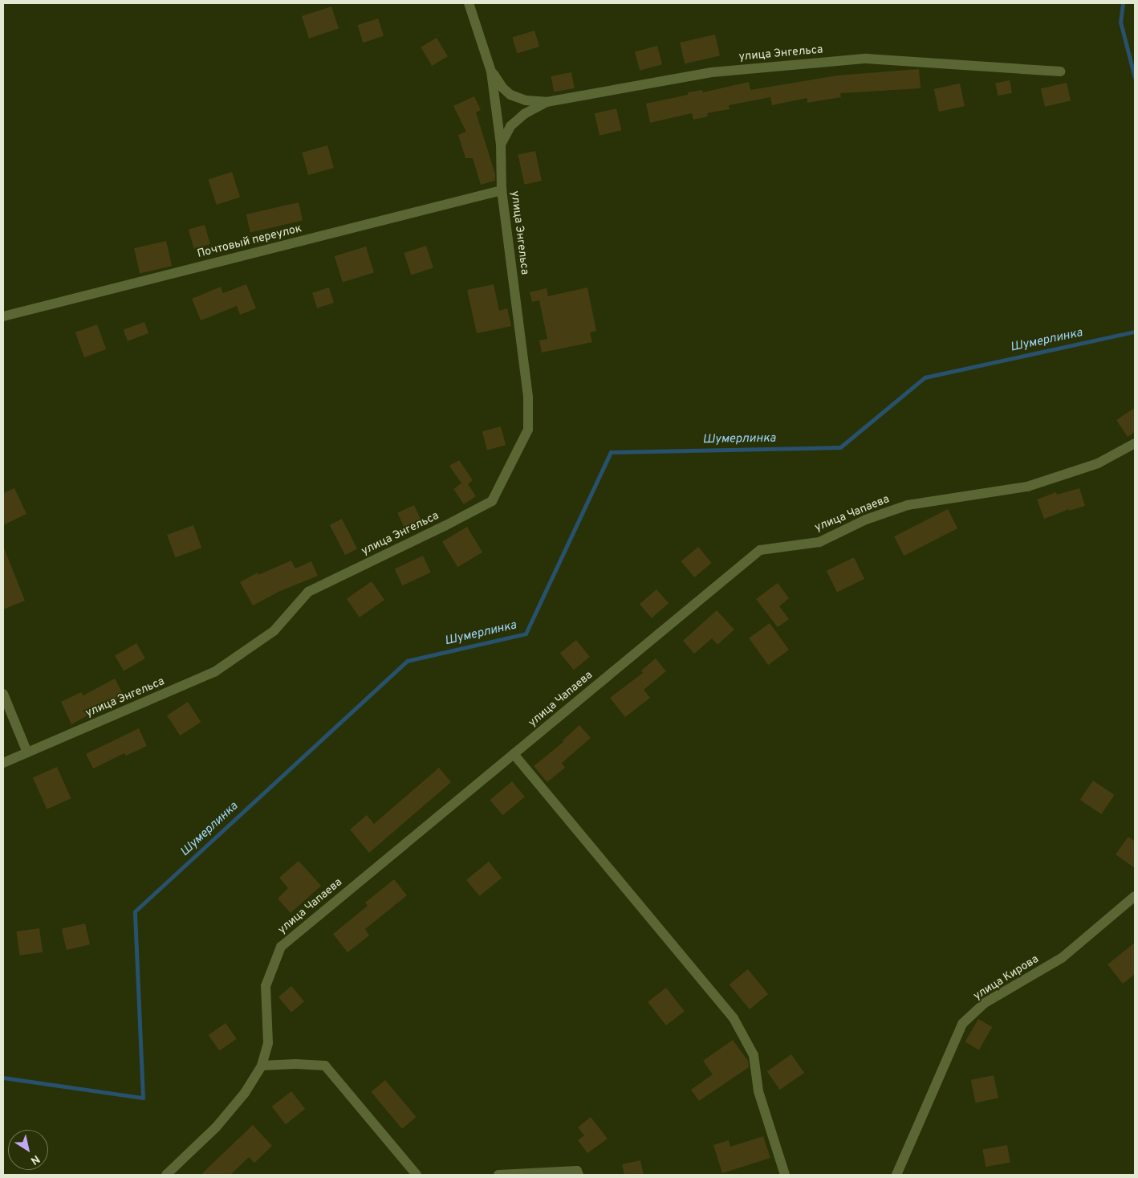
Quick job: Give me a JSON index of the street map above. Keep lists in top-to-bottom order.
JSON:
{
  "streets": {
    "street": [
      "улица Энгельса",
      "Почтовый переулок",
      "улица Чапаева",
      "улица Кирова"
    ]
  },
  "crossings": [
    ["улица Энгельса", "Почтовый переулок"]
  ],
  "water": ["Шумерлинка"],
  "north": "bottom right"
}
